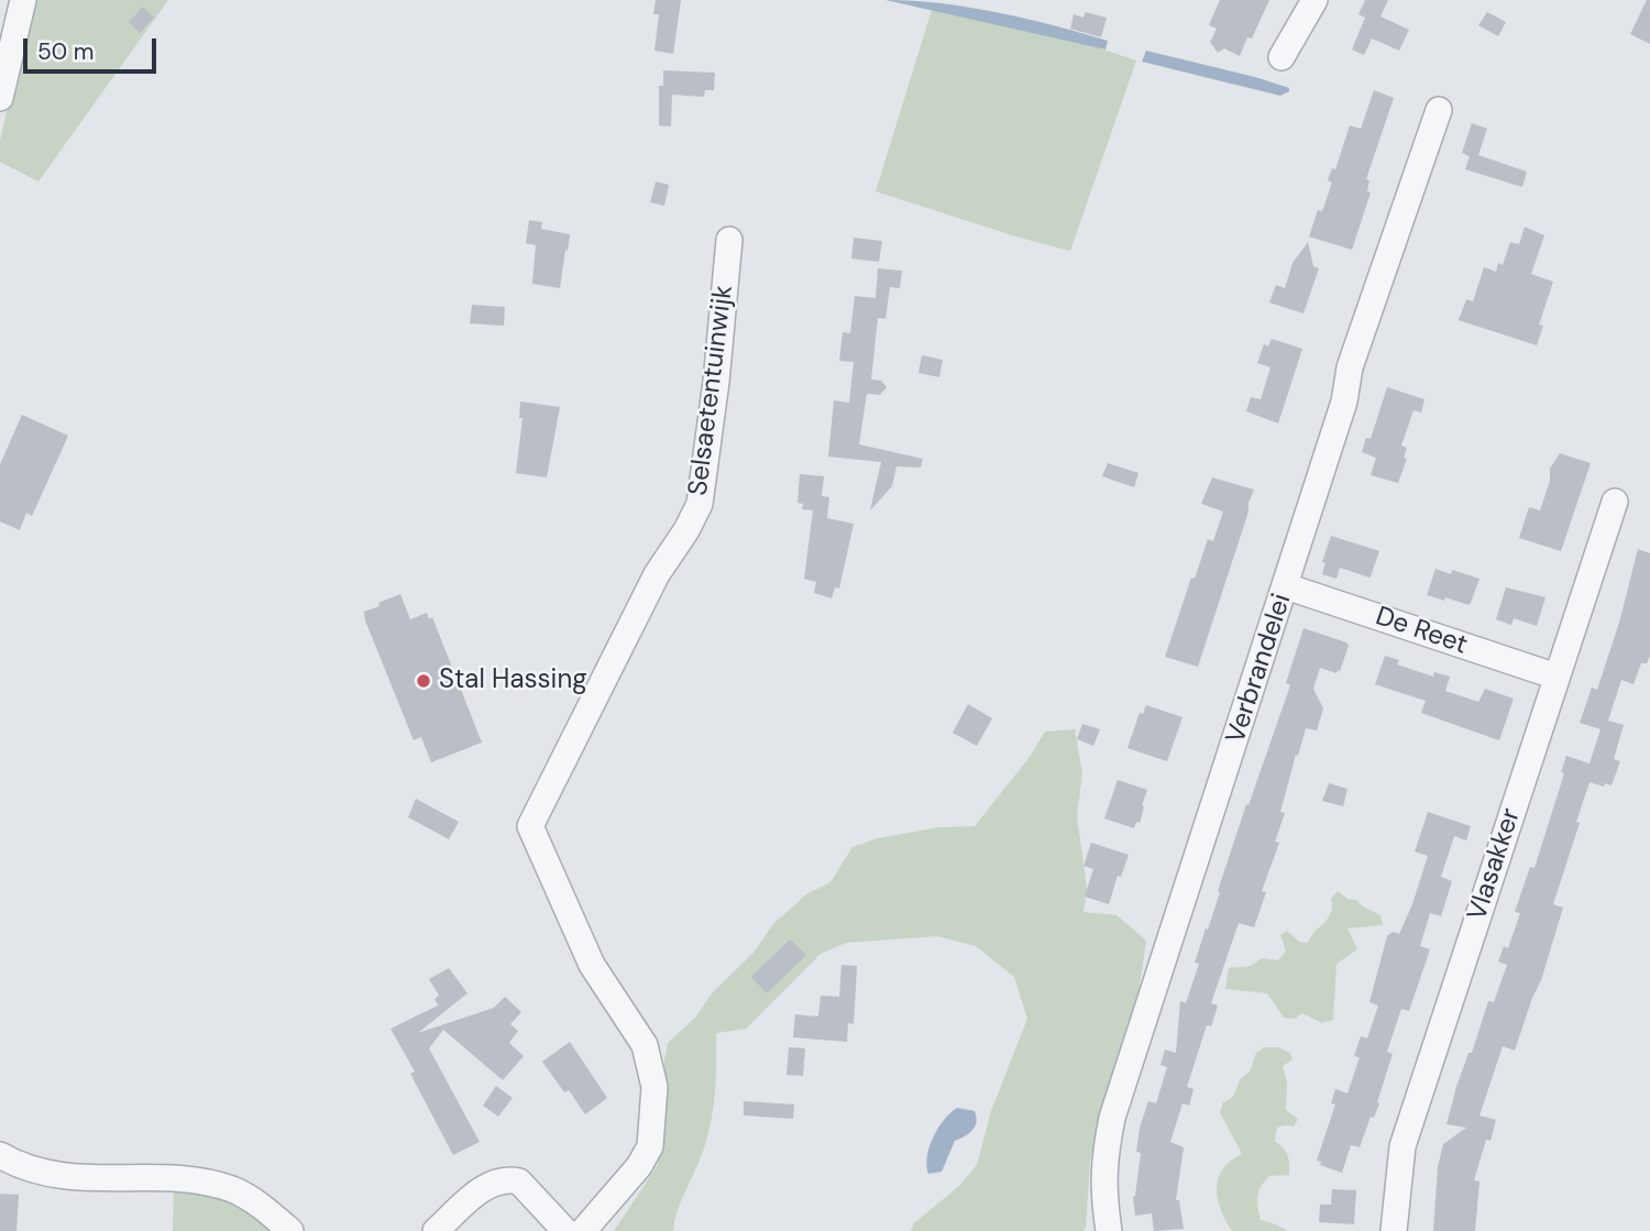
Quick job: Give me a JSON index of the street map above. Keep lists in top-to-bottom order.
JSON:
{
  "streets": {
    "street": [
      "Selsaetentuinwijk",
      "De Reet",
      "Verbrandelei",
      "Vlasakker"
    ]
  },
  "crossings": [
    ["De Reet", "Verbrandelei"],
    ["De Reet", "Vlasakker"]
  ],
  "places": ["Stal Hassing"],
  "scale_bar": "50 m"
}
